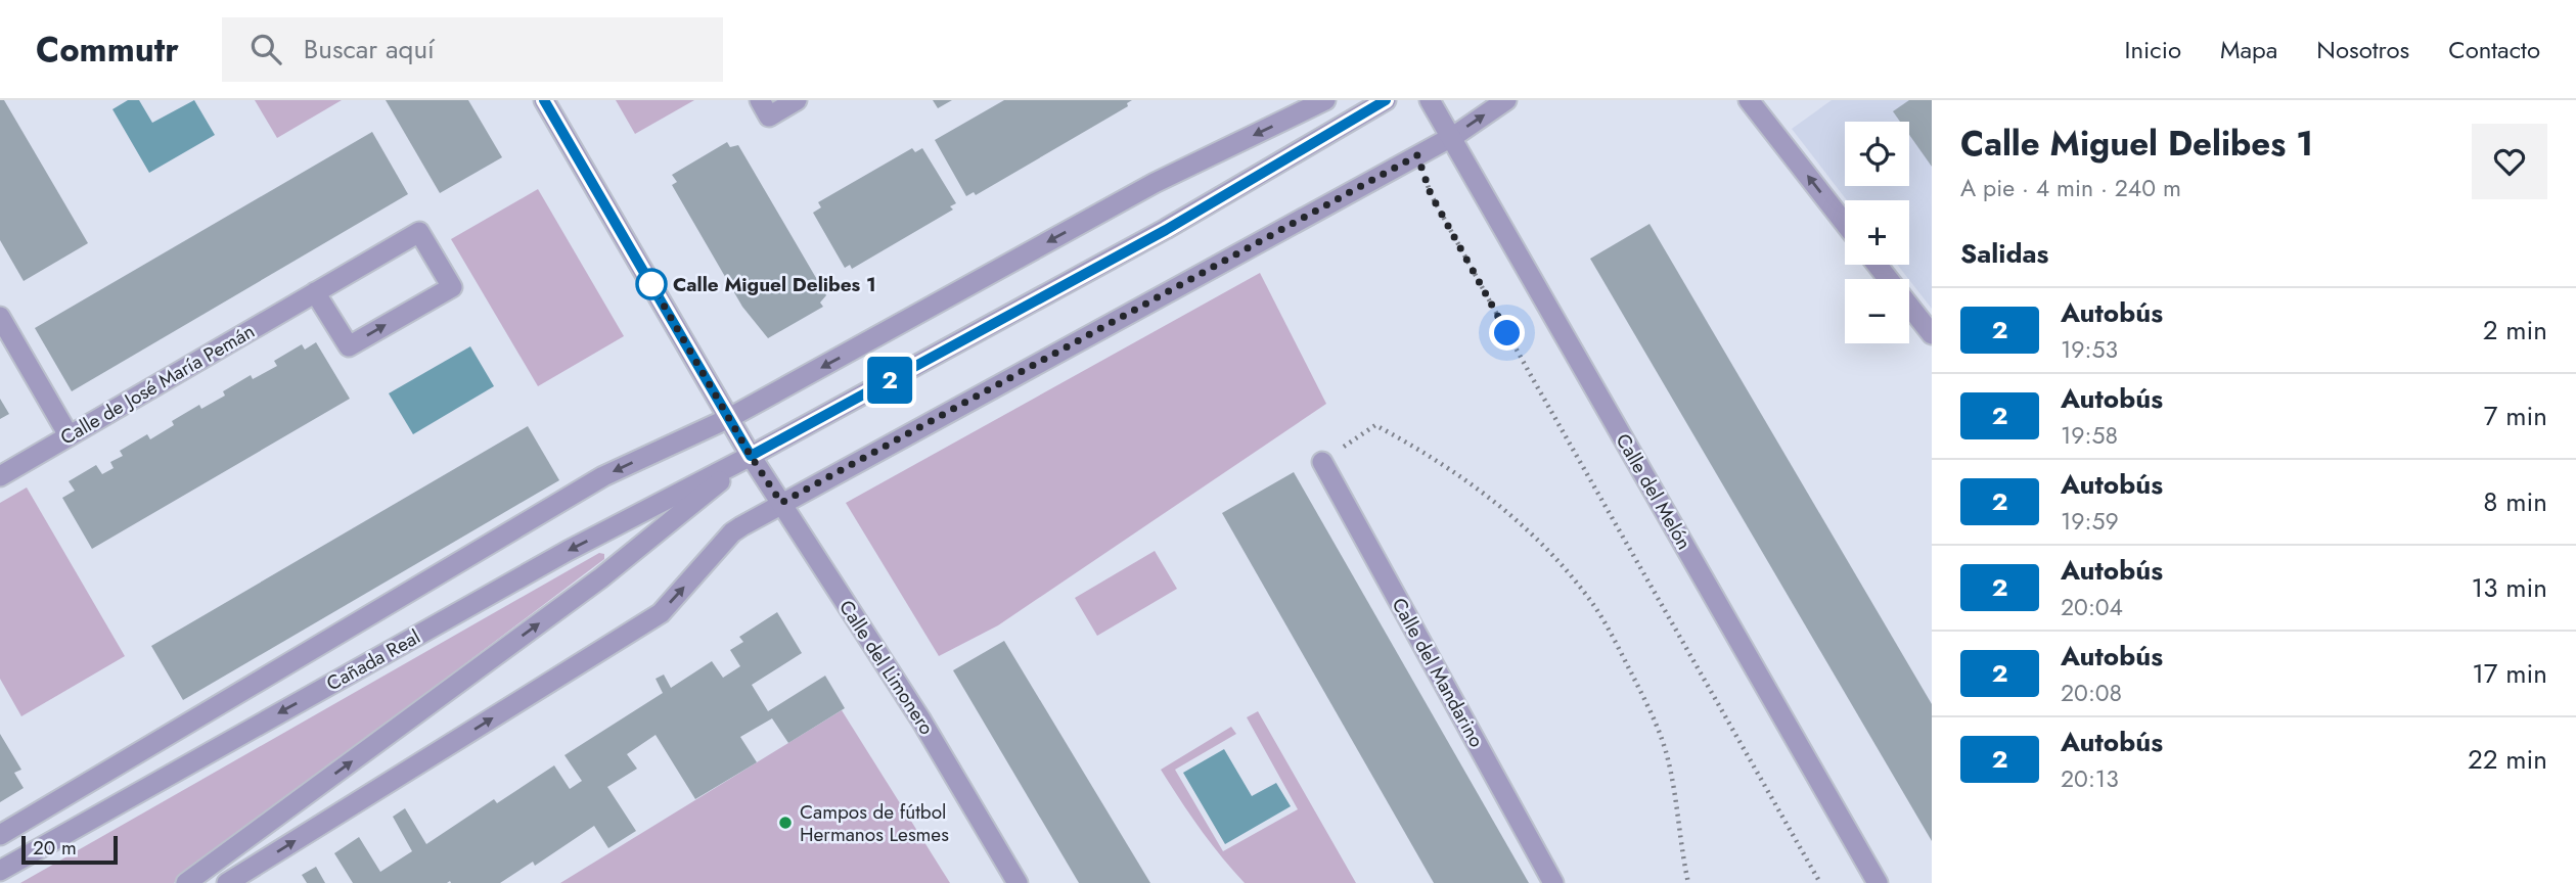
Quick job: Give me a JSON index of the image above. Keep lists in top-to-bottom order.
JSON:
{
  "streets": {
    "street": [
      "Calle de José María Pemán",
      "Calle del Melón",
      "Cañada Real",
      "Calle del Limonero",
      "Calle del Mandarino"
    ]
  },
  "crossings": [
    ["Cañada Real", "Calle del Limonero"]
  ],
  "places": ["Calle Miguel Delibes 1", "Campos de fútbol Hermanos Lesmes"],
  "lines": ["bus line 2"],
  "scale_bar": "20 m",
  "page": {
    "header": "Commutr",
    "search": "Buscar aquí",
    "nav": [
      "Inicio",
      "Mapa",
      "Nosotros",
      "Contacto"
    ],
    "on_map": "2",
    "heading": [
      ["Calle Miguel Delibes 1", "A pie · 4 min · 240 m"],
      "Salidas"
    ],
    "map_buttons": ["+", "−"],
    "list": [
      {
        "mark": "2",
        "name": "Autobús",
        "note": "19:53",
        "value": "2 min"
      },
      {
        "mark": "2",
        "name": "Autobús",
        "note": "19:58",
        "value": "7 min"
      },
      {
        "mark": "2",
        "name": "Autobús",
        "note": "19:59",
        "value": "8 min"
      },
      {
        "mark": "2",
        "name": "Autobús",
        "note": "20:04",
        "value": "13 min"
      },
      {
        "mark": "2",
        "name": "Autobús",
        "note": "20:08",
        "value": "17 min"
      },
      {
        "mark": "2",
        "name": "Autobús",
        "note": "20:13",
        "value": "22 min"
      }
    ],
    "scale": "20 m"
  }
}
